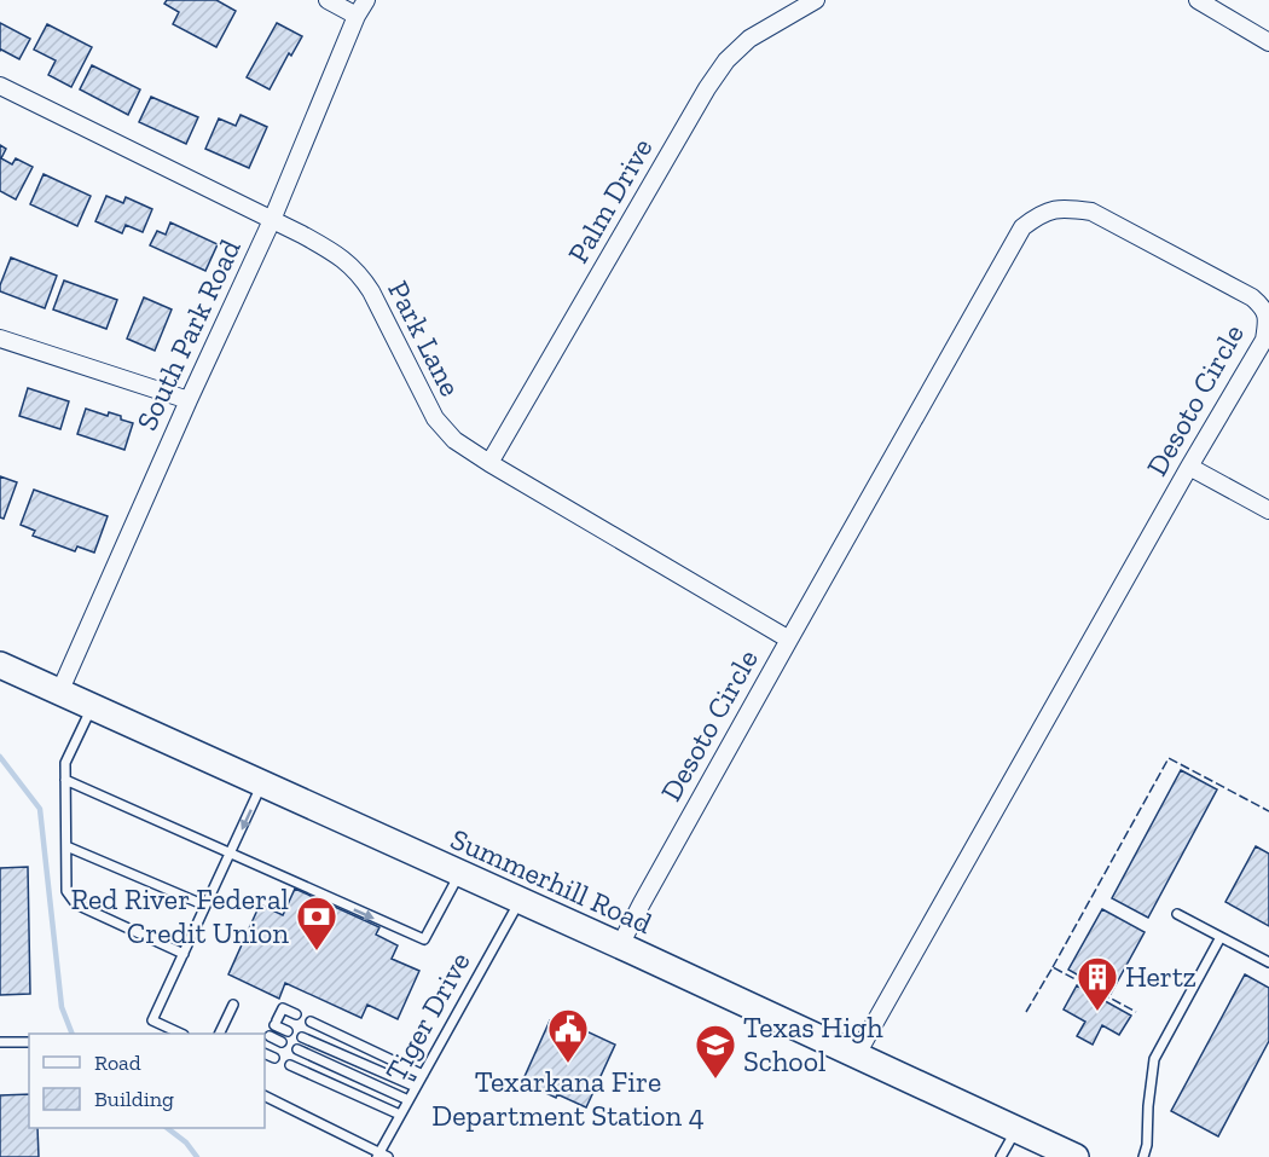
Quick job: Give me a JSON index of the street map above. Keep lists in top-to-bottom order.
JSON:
{
  "streets": {
    "main road": ["Summerhill Road"],
    "street": [
      "Palm Drive",
      "South Park Road",
      "Park Lane",
      "Desoto Circle"
    ],
    "lane": ["Tiger Drive"]
  },
  "crossings": [
    ["Palm Drive", "Park Lane"],
    ["South Park Road", "Park Lane"],
    ["South Park Road", "Summerhill Road"],
    ["Park Lane", "Desoto Circle"],
    ["Desoto Circle", "Summerhill Road"],
    ["Summerhill Road", "Tiger Drive"]
  ],
  "places": {
    "bank": ["Red River Federal Credit Union"],
    "building": ["Hertz"],
    "public building": ["Texarkana Fire Department Station 4"],
    "school or university": ["Texas High School"]
  },
  "legend": ["Road", "Building"]
}
